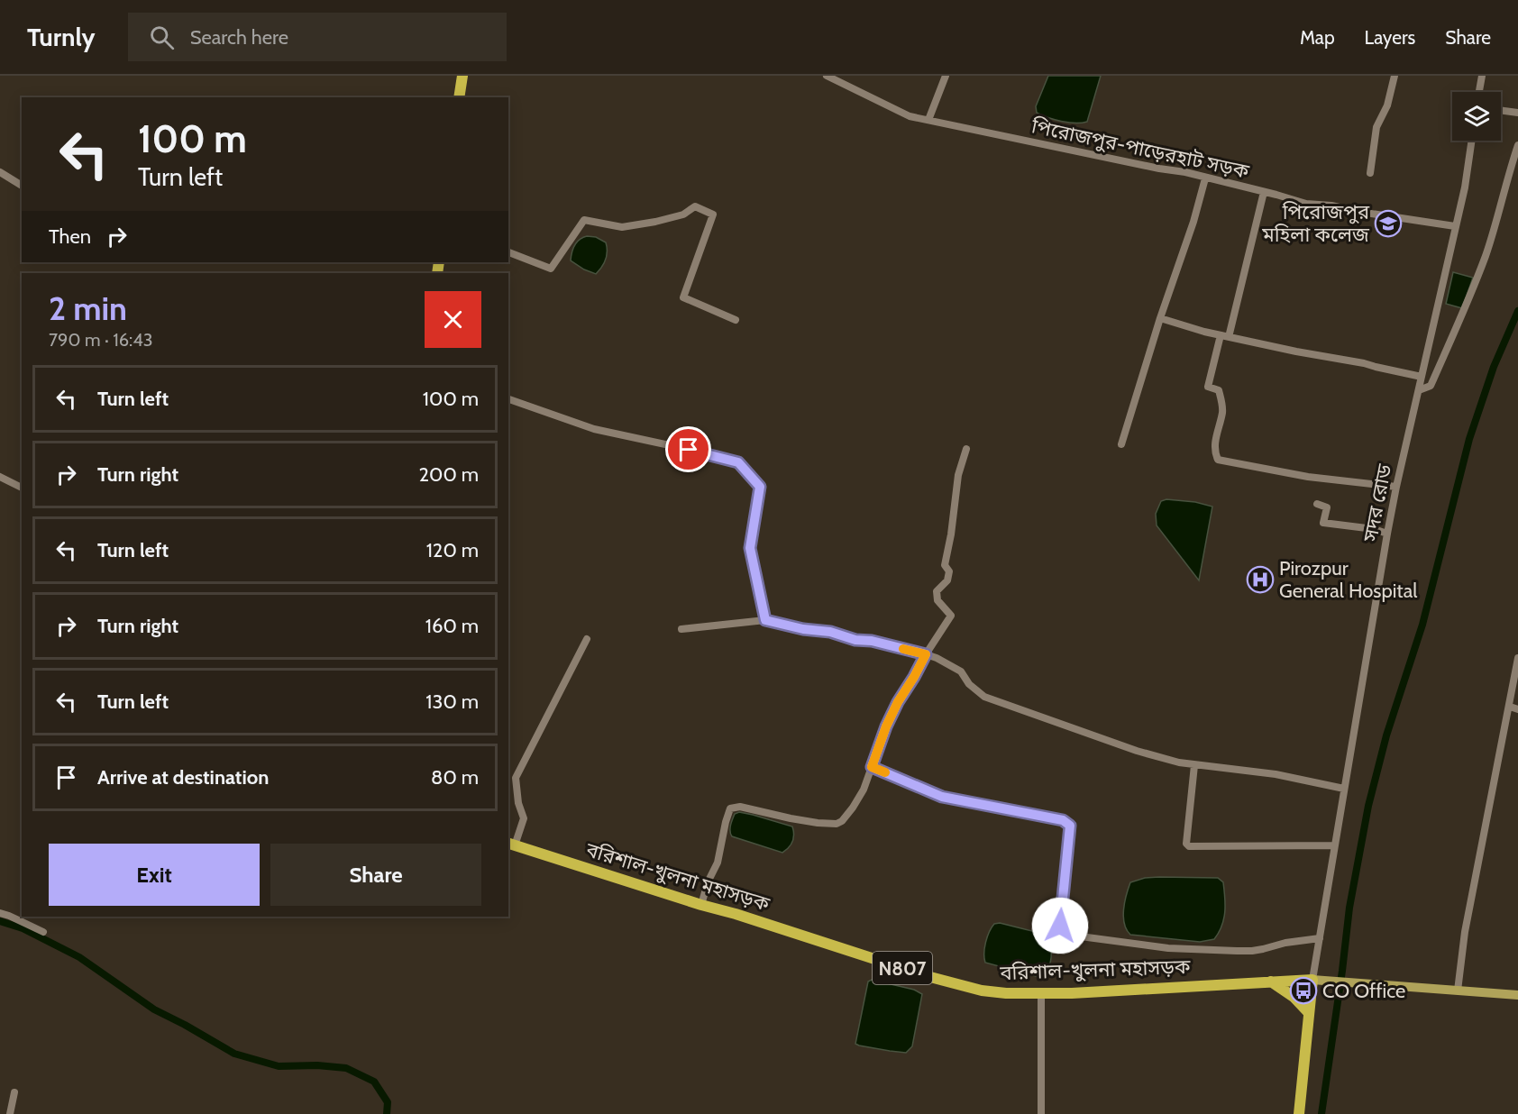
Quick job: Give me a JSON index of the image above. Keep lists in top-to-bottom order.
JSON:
{
  "streets": {
    "highway": ["বরিশাল-খুলনা মহাসড়ক", "N807"],
    "street": ["পিরোজপুর-পাড়েরহাট সড়ক", "সদর রোড"]
  },
  "crossings": [
    ["পিরোজপুর-পাড়েরহাট সড়ক", "সদর রোড"],
    ["সদর রোড", "বরিশাল-খুলনা মহাসড়ক"]
  ],
  "places": {
    "school or university": ["পিরোজপুর মহিলা কলেজ"],
    "hospital": ["Pirozpur General Hospital"],
    "bus stop": ["CO Office"]
  },
  "page": {
    "header": "Turnly",
    "search": "Search here",
    "nav": ["Map", "Layers", "Share"],
    "turn": ["100 m", "Turn left"],
    "then": "Then",
    "heading": ["2 min", "790 m · 16:43"],
    "list": [
      {
        "name": "Turn left",
        "value": "100 m"
      },
      {
        "name": "Turn right",
        "value": "200 m"
      },
      {
        "name": "Turn left",
        "value": "120 m"
      },
      {
        "name": "Turn right",
        "value": "160 m"
      },
      {
        "name": "Turn left",
        "value": "130 m"
      },
      {
        "name": "Arrive at destination",
        "value": "80 m"
      }
    ],
    "buttons": ["Exit", "Share"]
  }
}
